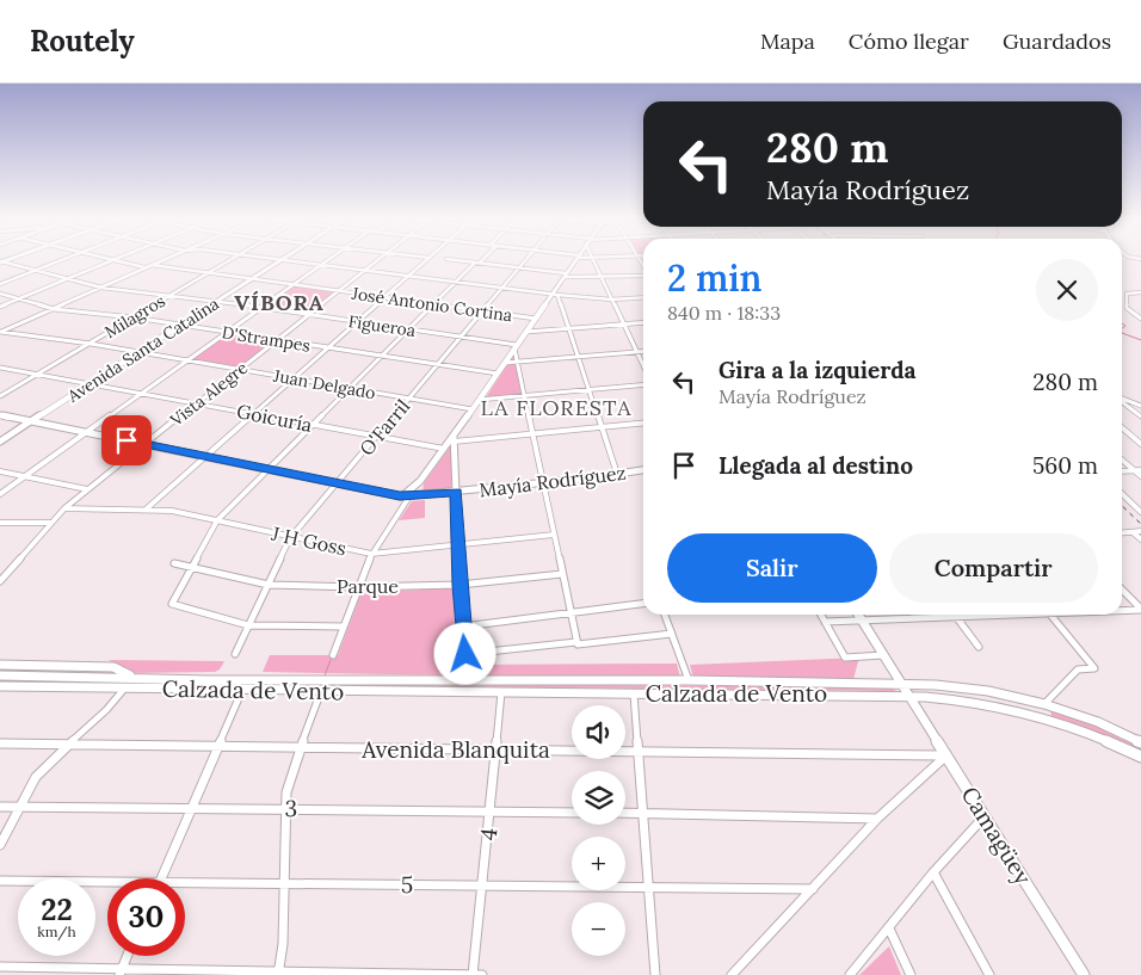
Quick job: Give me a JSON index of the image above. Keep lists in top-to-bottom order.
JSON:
{
  "streets": {
    "main road": [
      "Avenida Santa Catalina",
      "Mayía Rodríguez",
      "Calzada de Vento",
      "Camagüey"
    ],
    "street": [
      "José Antonio Cortina",
      "Milagros",
      "Figueroa",
      "D'Strampes",
      "Juan Delgado",
      "Vista Alegre",
      "Goicuría",
      "O'Farril",
      "J H Goss",
      "Parque",
      "Avenida Blanquita",
      "3",
      "4",
      "5"
    ]
  },
  "crossings": [
    ["José Antonio Cortina", "Milagros"],
    ["José Antonio Cortina", "Avenida Santa Catalina"],
    ["José Antonio Cortina", "Vista Alegre"],
    ["José Antonio Cortina", "O'Farril"],
    ["Milagros", "Figueroa"],
    ["Milagros", "D'Strampes"],
    ["Milagros", "Juan Delgado"],
    ["Milagros", "Goicuría"],
    ["Figueroa", "Avenida Santa Catalina"],
    ["Figueroa", "Vista Alegre"],
    ["Figueroa", "O'Farril"],
    ["D'Strampes", "Avenida Santa Catalina"],
    ["D'Strampes", "Vista Alegre"],
    ["D'Strampes", "O'Farril"],
    ["Avenida Santa Catalina", "Juan Delgado"],
    ["Avenida Santa Catalina", "Goicuría"],
    ["Avenida Santa Catalina", "Mayía Rodríguez"],
    ["Juan Delgado", "Vista Alegre"],
    ["Juan Delgado", "O'Farril"],
    ["Vista Alegre", "Goicuría"],
    ["Vista Alegre", "Mayía Rodríguez"],
    ["Vista Alegre", "J H Goss"],
    ["Goicuría", "O'Farril"],
    ["O'Farril", "Mayía Rodríguez"],
    ["O'Farril", "J H Goss"],
    ["O'Farril", "Parque"],
    ["Calzada de Vento", "4"],
    ["Calzada de Vento", "Camagüey"],
    ["Avenida Blanquita", "4"],
    ["Avenida Blanquita", "Camagüey"],
    ["3", "4"],
    ["4", "5"]
  ],
  "districts": ["VÍBORA", "LA FLORESTA"],
  "page": {
    "header": "Routely",
    "nav": ["Mapa", "Cómo llegar", "Guardados"],
    "turn": ["280 m", "Mayía Rodríguez"],
    "heading": ["2 min", "840 m · 18:33"],
    "list": [
      {
        "name": "Gira a la izquierda",
        "note": "Mayía Rodríguez",
        "value": "280 m"
      },
      {
        "name": "Llegada al destino",
        "value": "560 m"
      }
    ],
    "buttons": ["Salir", "Compartir"],
    "map_buttons": ["+", "−"],
    "speed": "22 km/h",
    "limit": "30"
  }
}
